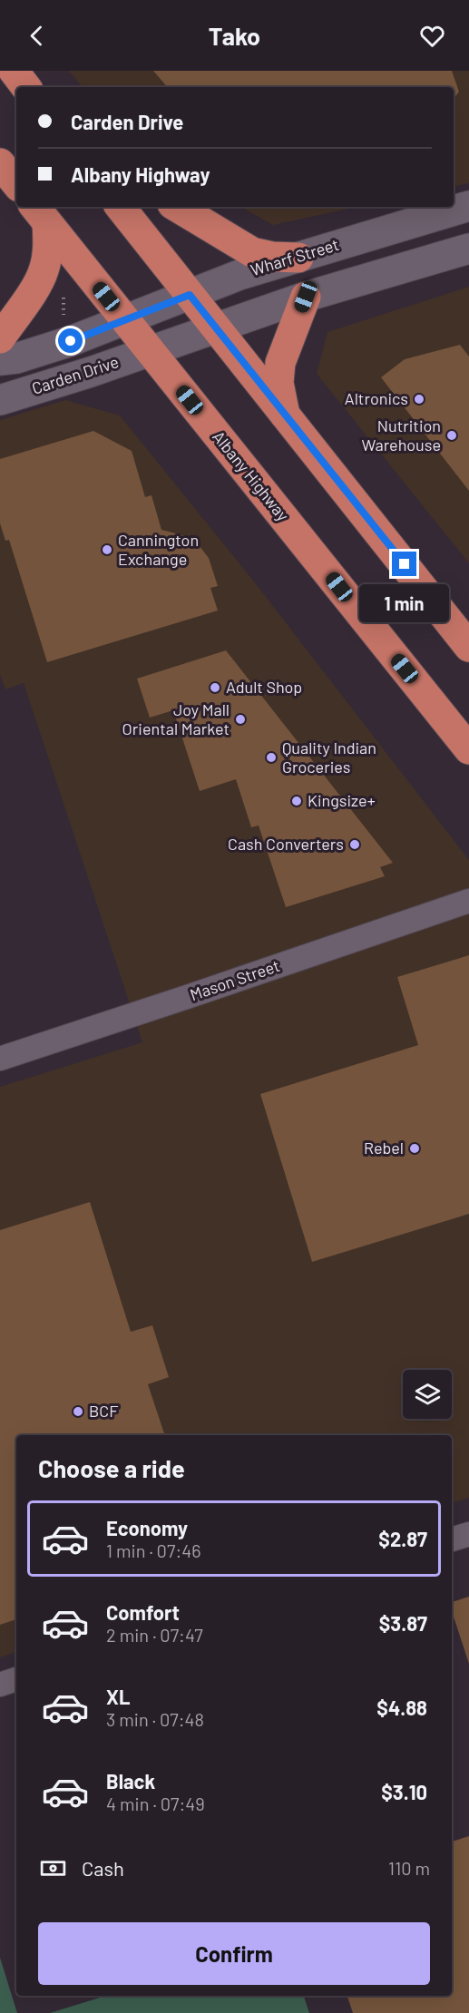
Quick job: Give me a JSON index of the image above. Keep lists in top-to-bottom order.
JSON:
{
  "streets": {
    "highway": ["Albany Highway"],
    "main road": ["Wharf Street", "Carden Drive"],
    "street": ["Mason Street"]
  },
  "crossings": [
    ["Wharf Street", "Albany Highway"],
    ["Carden Drive", "Albany Highway"]
  ],
  "places": [
    "Altronics",
    "Nutrition Warehouse",
    "Cannington Exchange",
    "Adult Shop",
    "Joy Mall Oriental Market",
    "Quality Indian Groceries",
    "Kingsize+",
    "Cash Converters",
    "Rebel",
    "BCF"
  ],
  "page": {
    "header": "Tako",
    "banner": ["Carden Drive", "Albany Highway"],
    "bubble": "1 min",
    "heading": "Choose a ride",
    "list": [
      {
        "name": "Economy",
        "note": "1 min · 07:46",
        "value": "$2.87"
      },
      {
        "name": "Comfort",
        "note": "2 min · 07:47",
        "value": "$3.87"
      },
      {
        "name": "XL",
        "note": "3 min · 07:48",
        "value": "$4.88"
      },
      {
        "name": "Black",
        "note": "4 min · 07:49",
        "value": "$3.10"
      }
    ],
    "pay": ["Cash", "110 m"],
    "buttons": "Confirm"
  }
}
